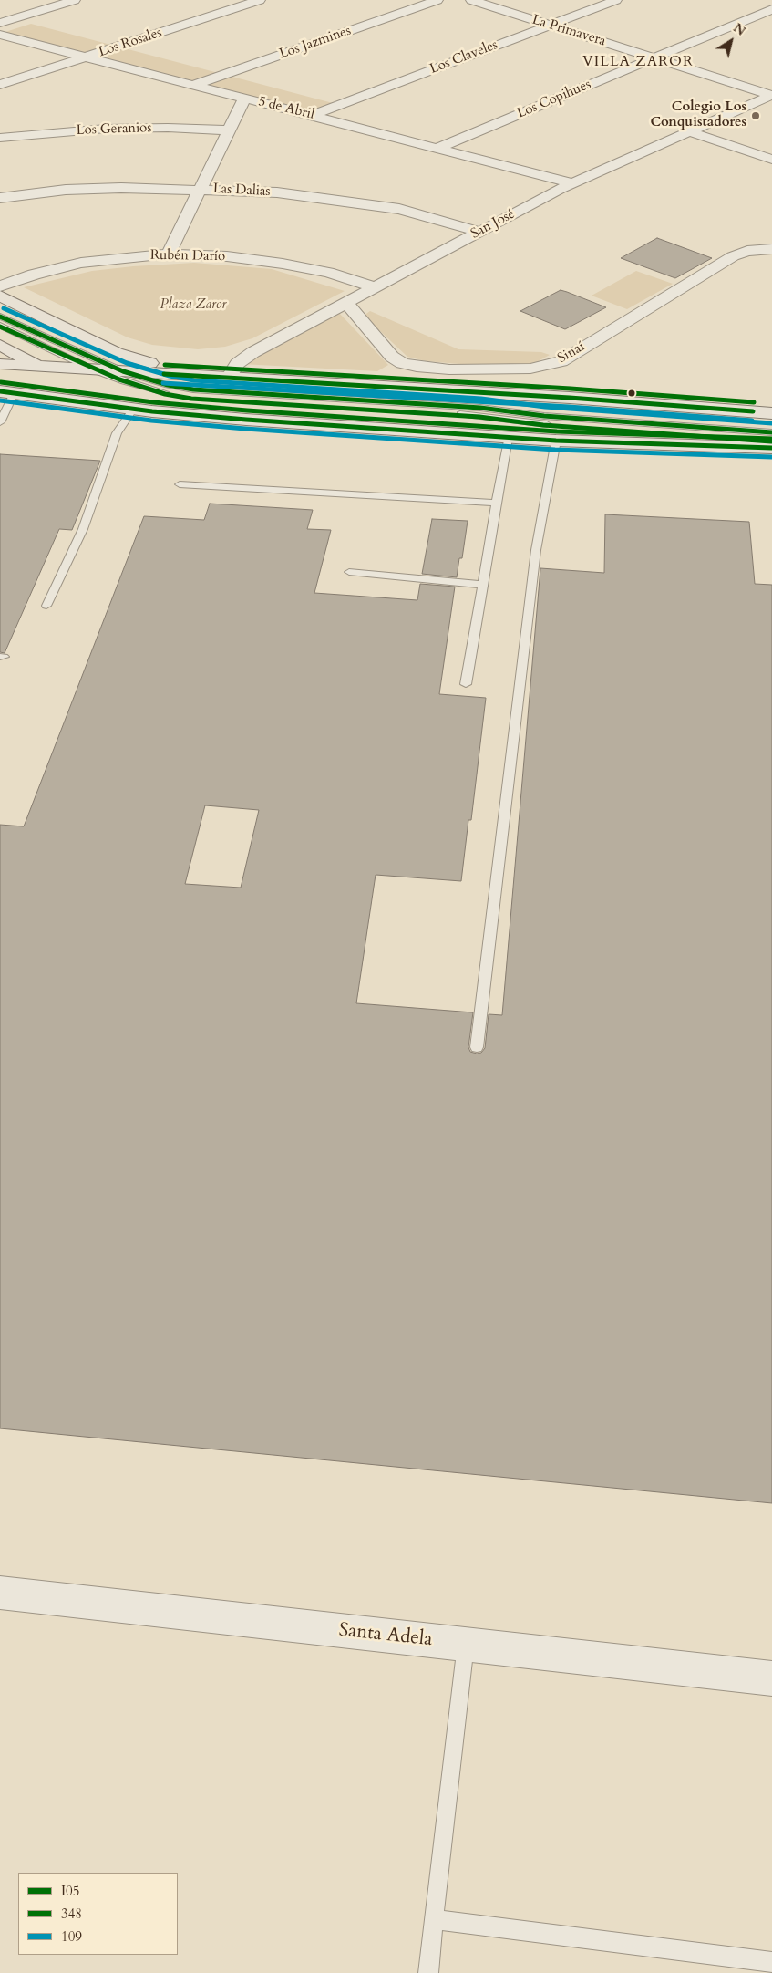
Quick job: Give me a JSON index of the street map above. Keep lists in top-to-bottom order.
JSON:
{
  "streets": {
    "street": [
      "La Primavera",
      "Los Rosales",
      "Los Jazmines",
      "Los Claveles",
      "Los Copihues",
      "5 de Abril",
      "Los Geranios",
      "Las Dalias",
      "San José",
      "Rubén Darío",
      "Sinaí",
      "Santa Adela"
    ]
  },
  "crossings": [
    ["La Primavera", "Los Claveles"],
    ["La Primavera", "Los Copihues"],
    ["La Primavera", "San José"],
    ["Los Rosales", "5 de Abril"],
    ["Los Jazmines", "5 de Abril"],
    ["Los Claveles", "5 de Abril"],
    ["Los Copihues", "5 de Abril"],
    ["5 de Abril", "San José"],
    ["Las Dalias", "San José"],
    ["San José", "Rubén Darío"],
    ["San José", "Sinaí"]
  ],
  "districts": ["VILLA ZAROR"],
  "parks": ["Plaza Zaror"],
  "places": ["Colegio Los Conquistadores"],
  "lines": ["transit line 109", "transit line I05", "transit line 348"],
  "legend": ["I05", "348", "109"],
  "north": "top right"
}
